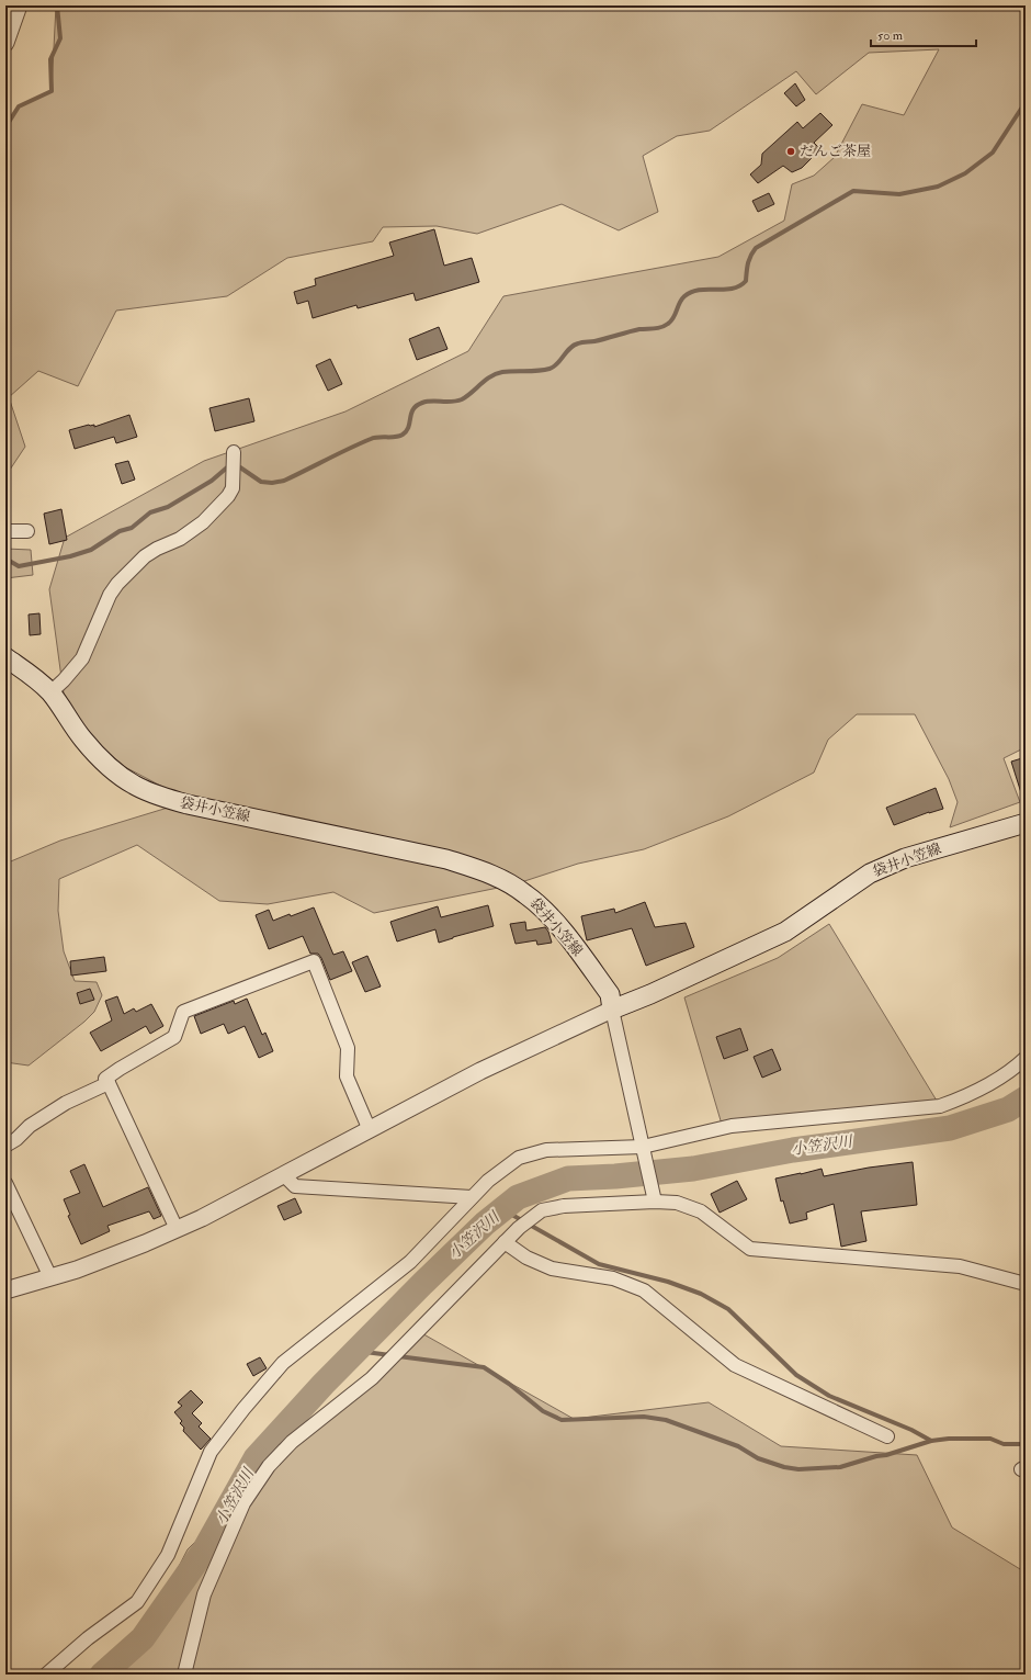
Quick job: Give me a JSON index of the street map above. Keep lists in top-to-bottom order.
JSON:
{
  "streets": {
    "main road": ["袋井小笠線"]
  },
  "water": ["小笠沢川"],
  "places": ["だんご茶屋"],
  "scale_bar": "50 m"
}
